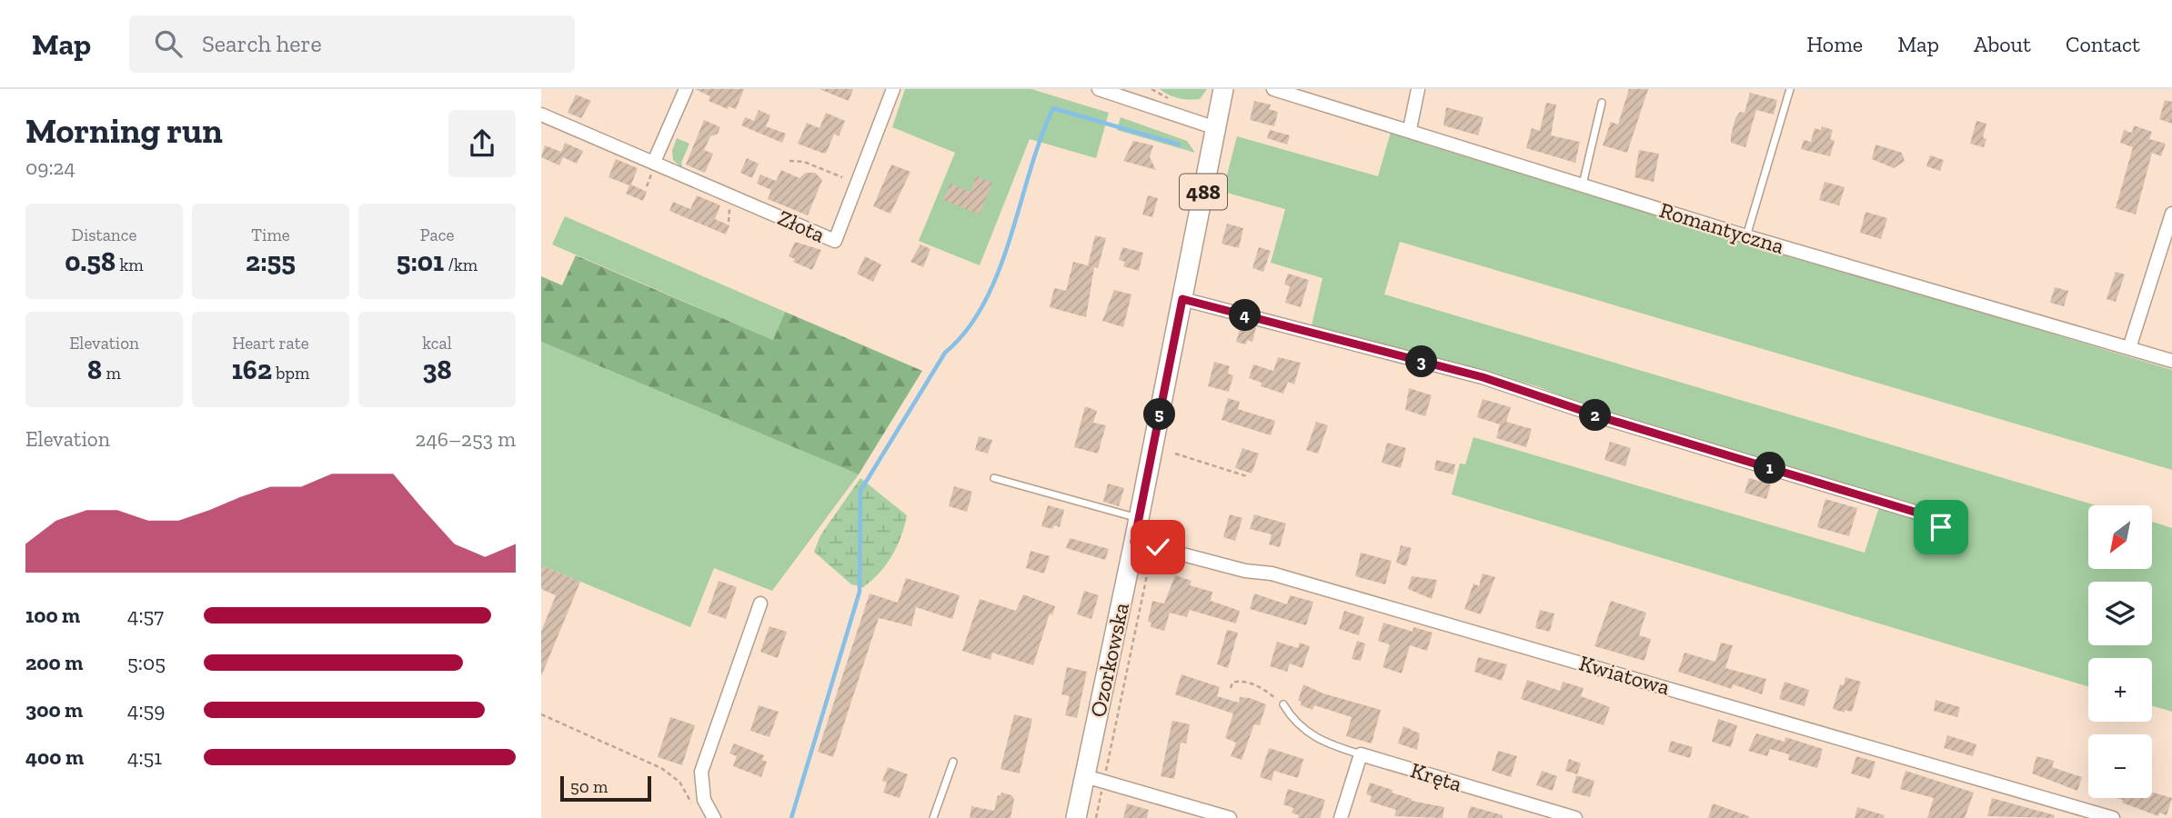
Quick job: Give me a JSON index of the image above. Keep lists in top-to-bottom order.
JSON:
{
  "streets": {
    "main road": ["488", "Ozorkowska"],
    "street": [
      "Złota",
      "Romantyczna",
      "Kwiatowa",
      "Kręta"
    ]
  },
  "crossings": [
    ["Ozorkowska", "Kwiatowa"]
  ],
  "scale_bar": "50 m",
  "north": "bottom left",
  "page": {
    "header": "Map",
    "search": "Search here",
    "nav": [
      "Home",
      "Map",
      "About",
      "Contact"
    ],
    "heading": ["Morning run", "09:24"],
    "stats": [
      ["Distance", "0.58 km"],
      ["Time", "2:55"],
      ["Pace", "5:01 /km"],
      ["Elevation", "8 m"],
      ["Heart rate", "162 bpm"],
      ["kcal", "38"]
    ],
    "pins": [
      "4",
      "3",
      "5",
      "2",
      "1"
    ],
    "chart": ["Elevation", "246–253 m"],
    "map_buttons": ["+", "−"],
    "list": [
      {
        "name": "100 m",
        "note": "4:57"
      },
      {
        "name": "200 m",
        "note": "5:05"
      },
      {
        "name": "300 m",
        "note": "4:59"
      },
      {
        "name": "400 m",
        "note": "4:51"
      }
    ],
    "scale": "50 m"
  }
}
